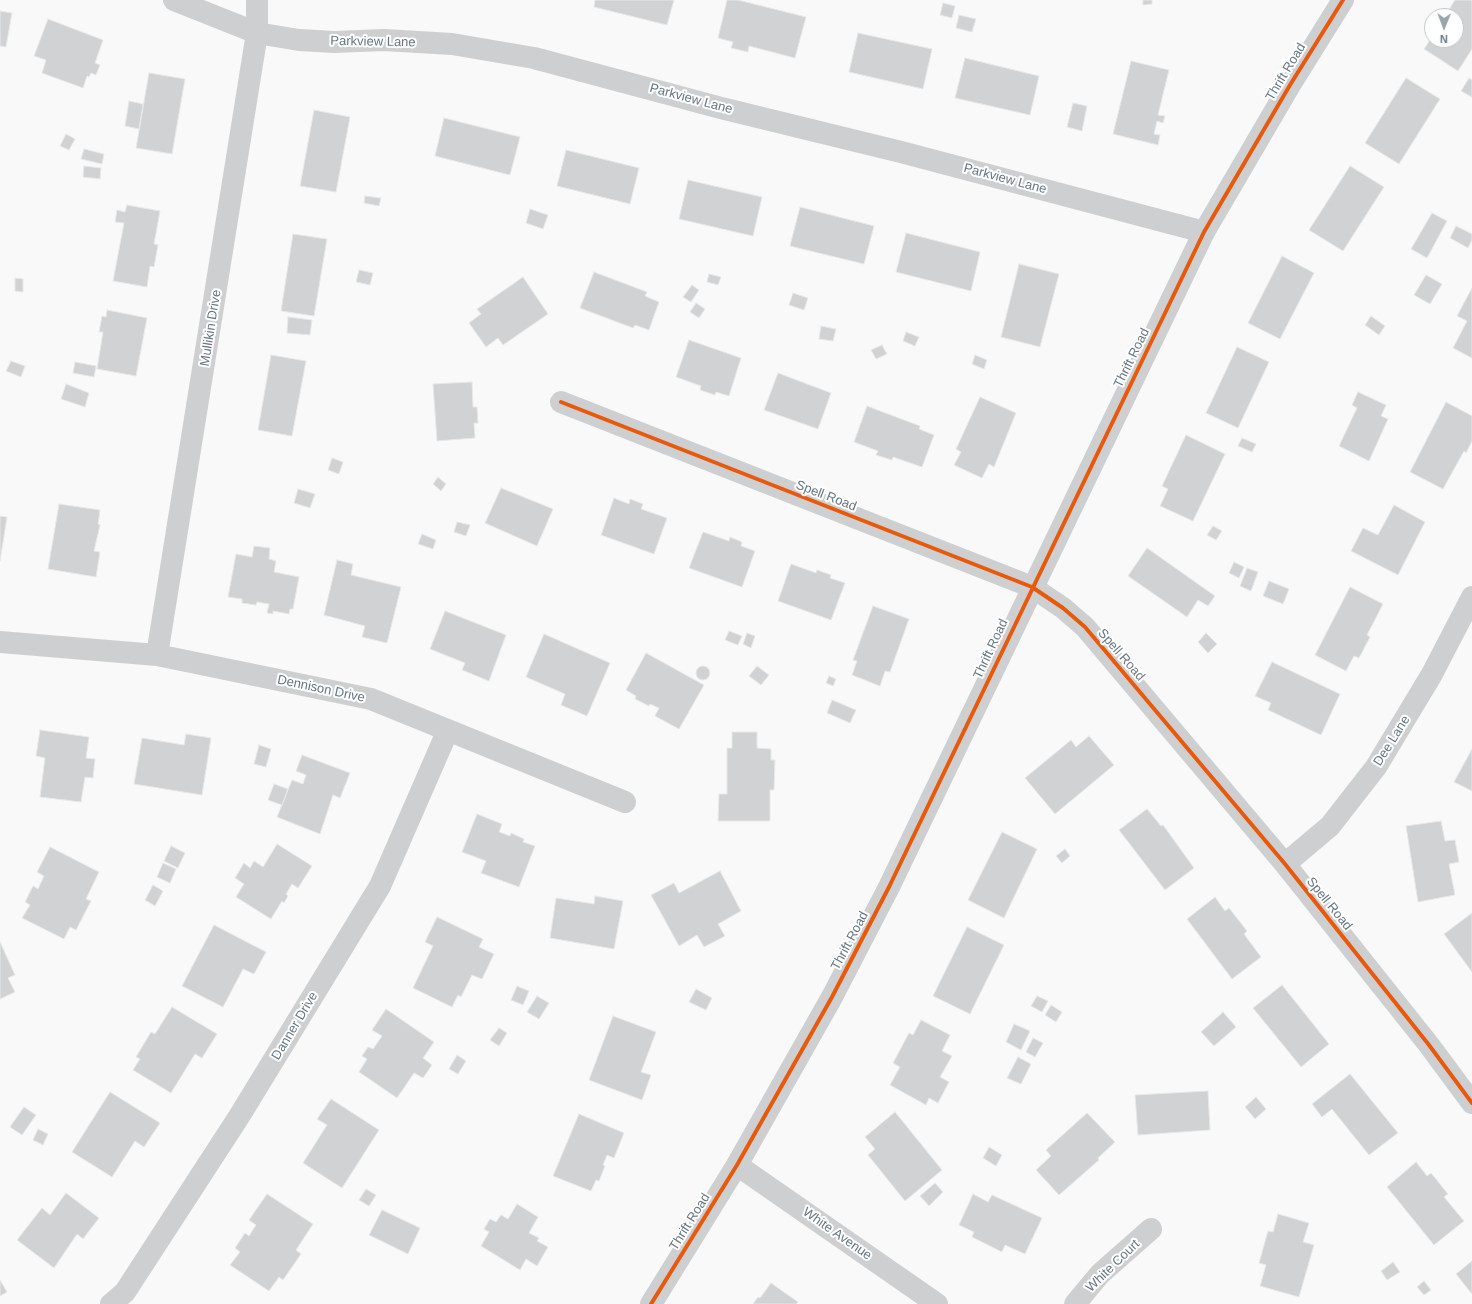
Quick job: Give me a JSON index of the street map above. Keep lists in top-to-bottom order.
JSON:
{
  "streets": {
    "street": [
      "Parkview Lane",
      "Thrift Road",
      "Mullikin Drive",
      "Spell Road",
      "Dennison Drive",
      "Dee Lane",
      "Danner Drive",
      "White Avenue",
      "White Court"
    ]
  },
  "crossings": [
    ["Parkview Lane", "Thrift Road"],
    ["Parkview Lane", "Mullikin Drive"],
    ["Thrift Road", "Spell Road"],
    ["Thrift Road", "White Avenue"],
    ["Mullikin Drive", "Dennison Drive"],
    ["Spell Road", "Dee Lane"],
    ["Dennison Drive", "Danner Drive"]
  ],
  "north": "bottom"
}
